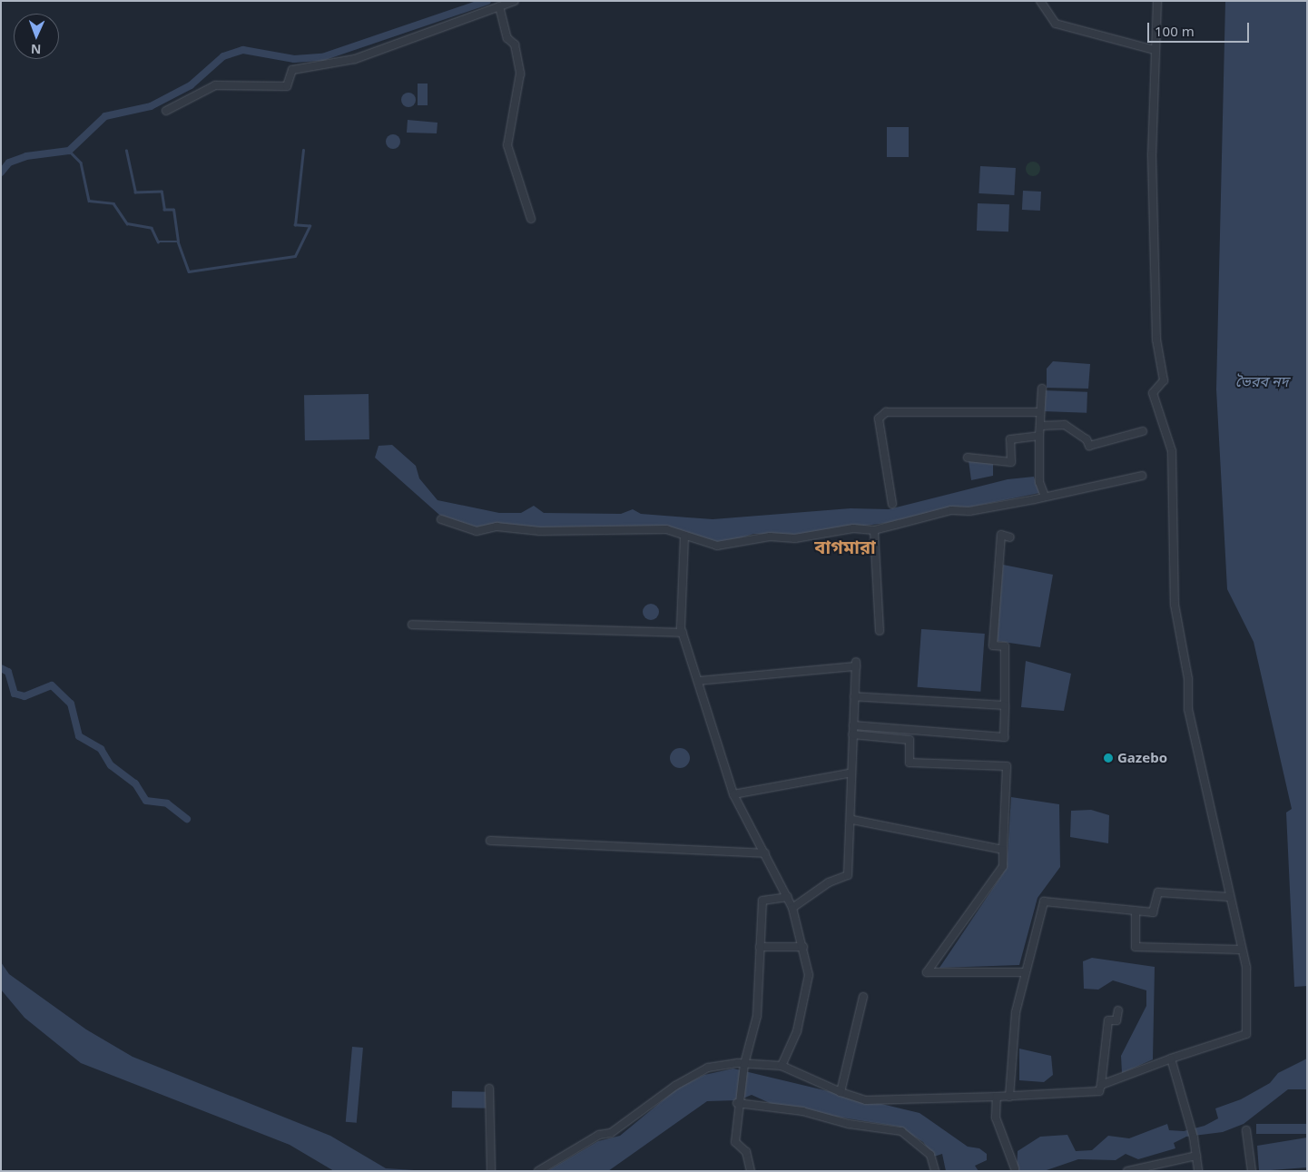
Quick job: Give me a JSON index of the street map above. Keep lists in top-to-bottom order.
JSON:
{
  "districts": ["বাগমারা"],
  "water": ["ভৈরব নদ"],
  "places": ["Gazebo"],
  "scale_bar": "100 m",
  "north": "bottom"
}
